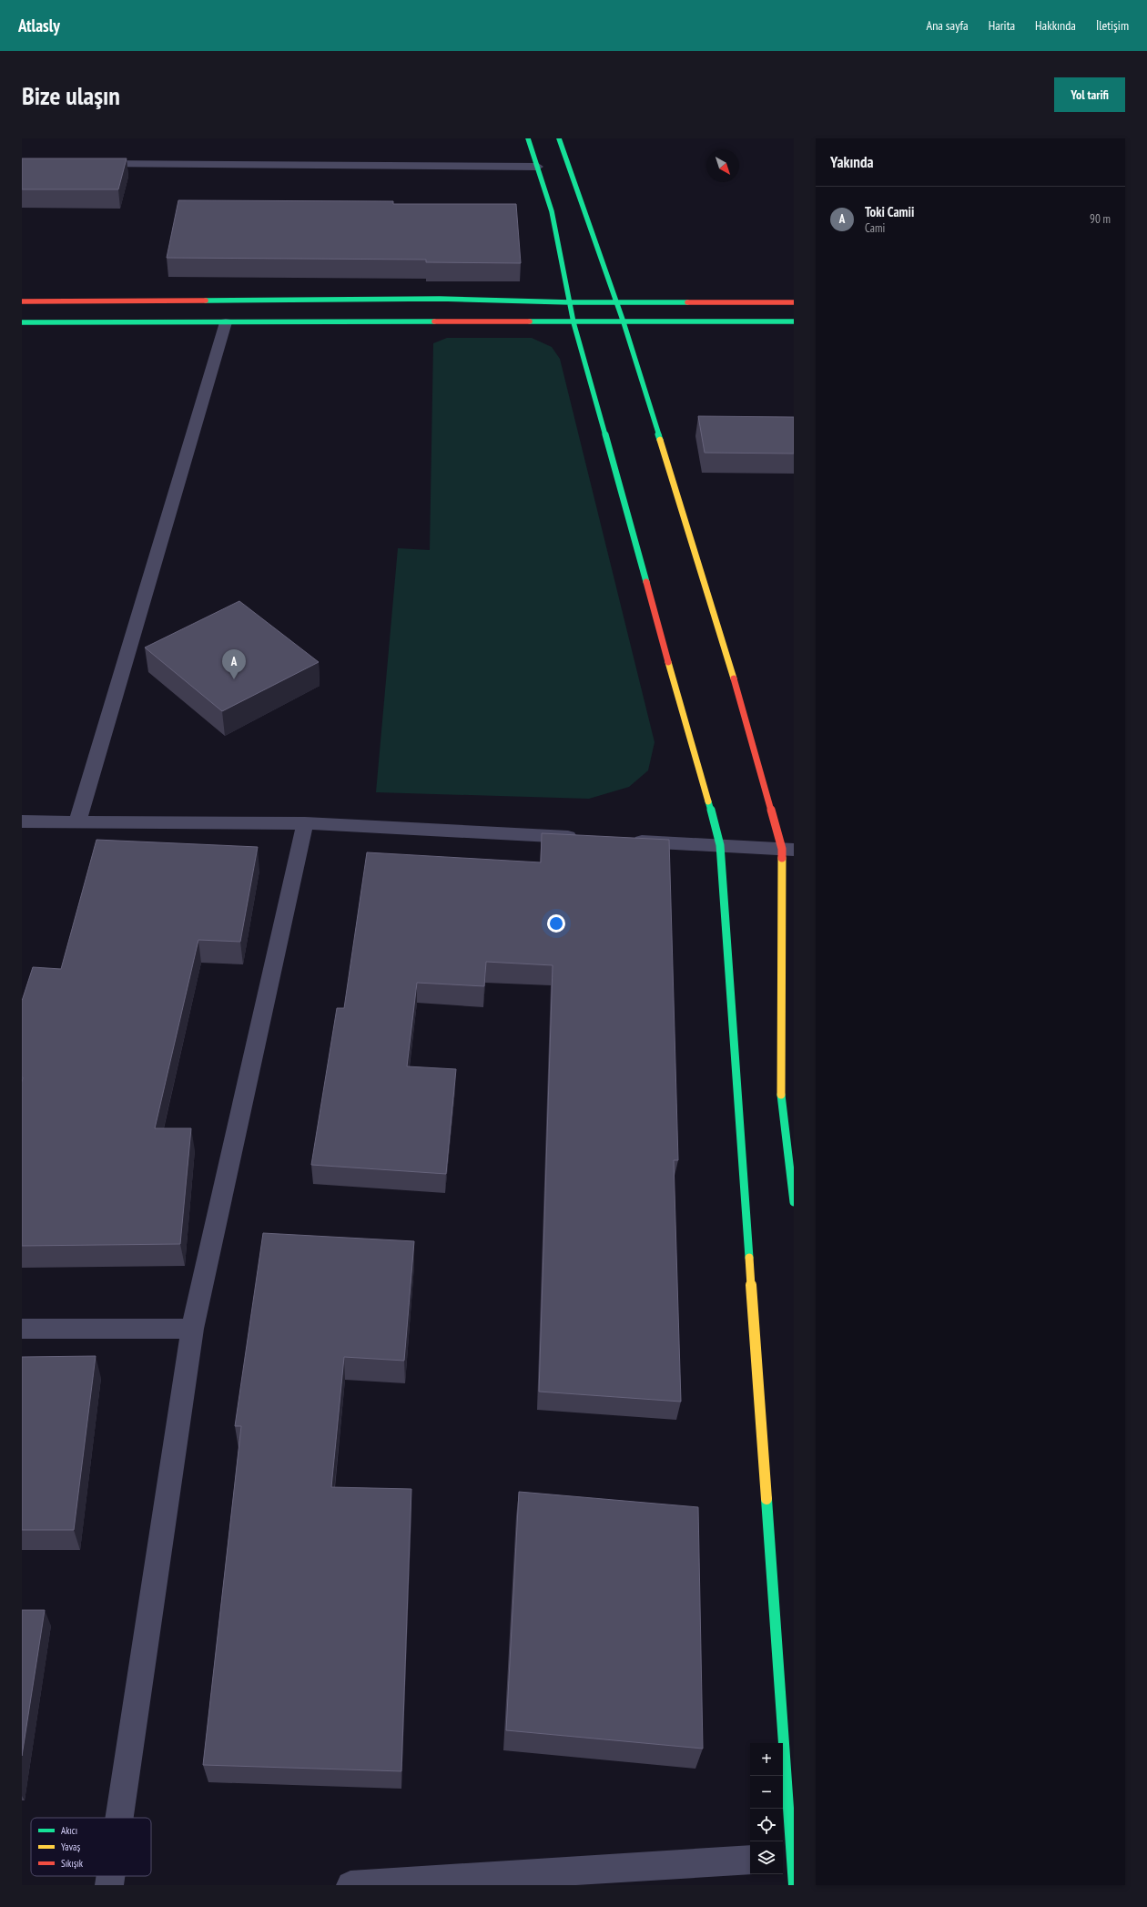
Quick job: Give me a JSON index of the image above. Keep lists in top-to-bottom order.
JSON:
{
  "legend": ["Akıcı", "Yavaş", "Sıkışık"],
  "north": "bottom right",
  "page": {
    "header": "Atlasly",
    "nav": [
      "Ana sayfa",
      "Harita",
      "Hakkında",
      "İletişim"
    ],
    "buttons": "Yol tarifi",
    "title": "Bize ulaşın",
    "heading": "Yakında",
    "list": [
      {
        "mark": "A",
        "name": "Toki Camii",
        "note": "Cami",
        "value": "90 m"
      }
    ],
    "pins": "A",
    "map_buttons": ["+", "−"]
  }
}
